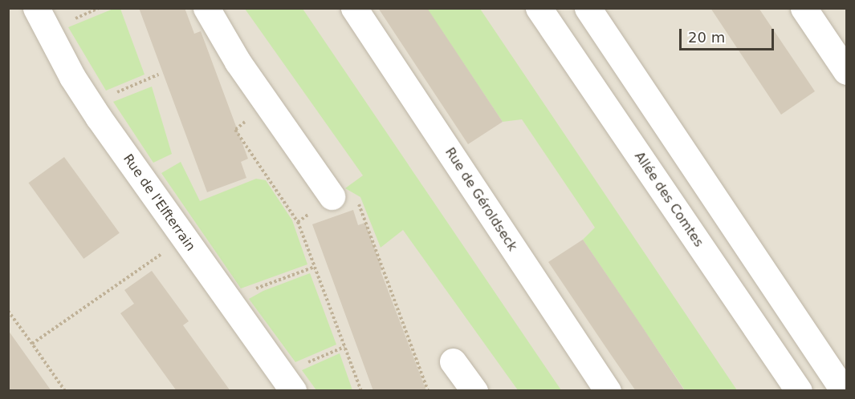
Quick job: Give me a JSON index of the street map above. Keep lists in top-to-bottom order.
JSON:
{
  "streets": {
    "street": ["Rue de Géroldseck", "Allée des Comtes", "Rue de l'Elfterrain"]
  },
  "scale_bar": "20 m"
}
